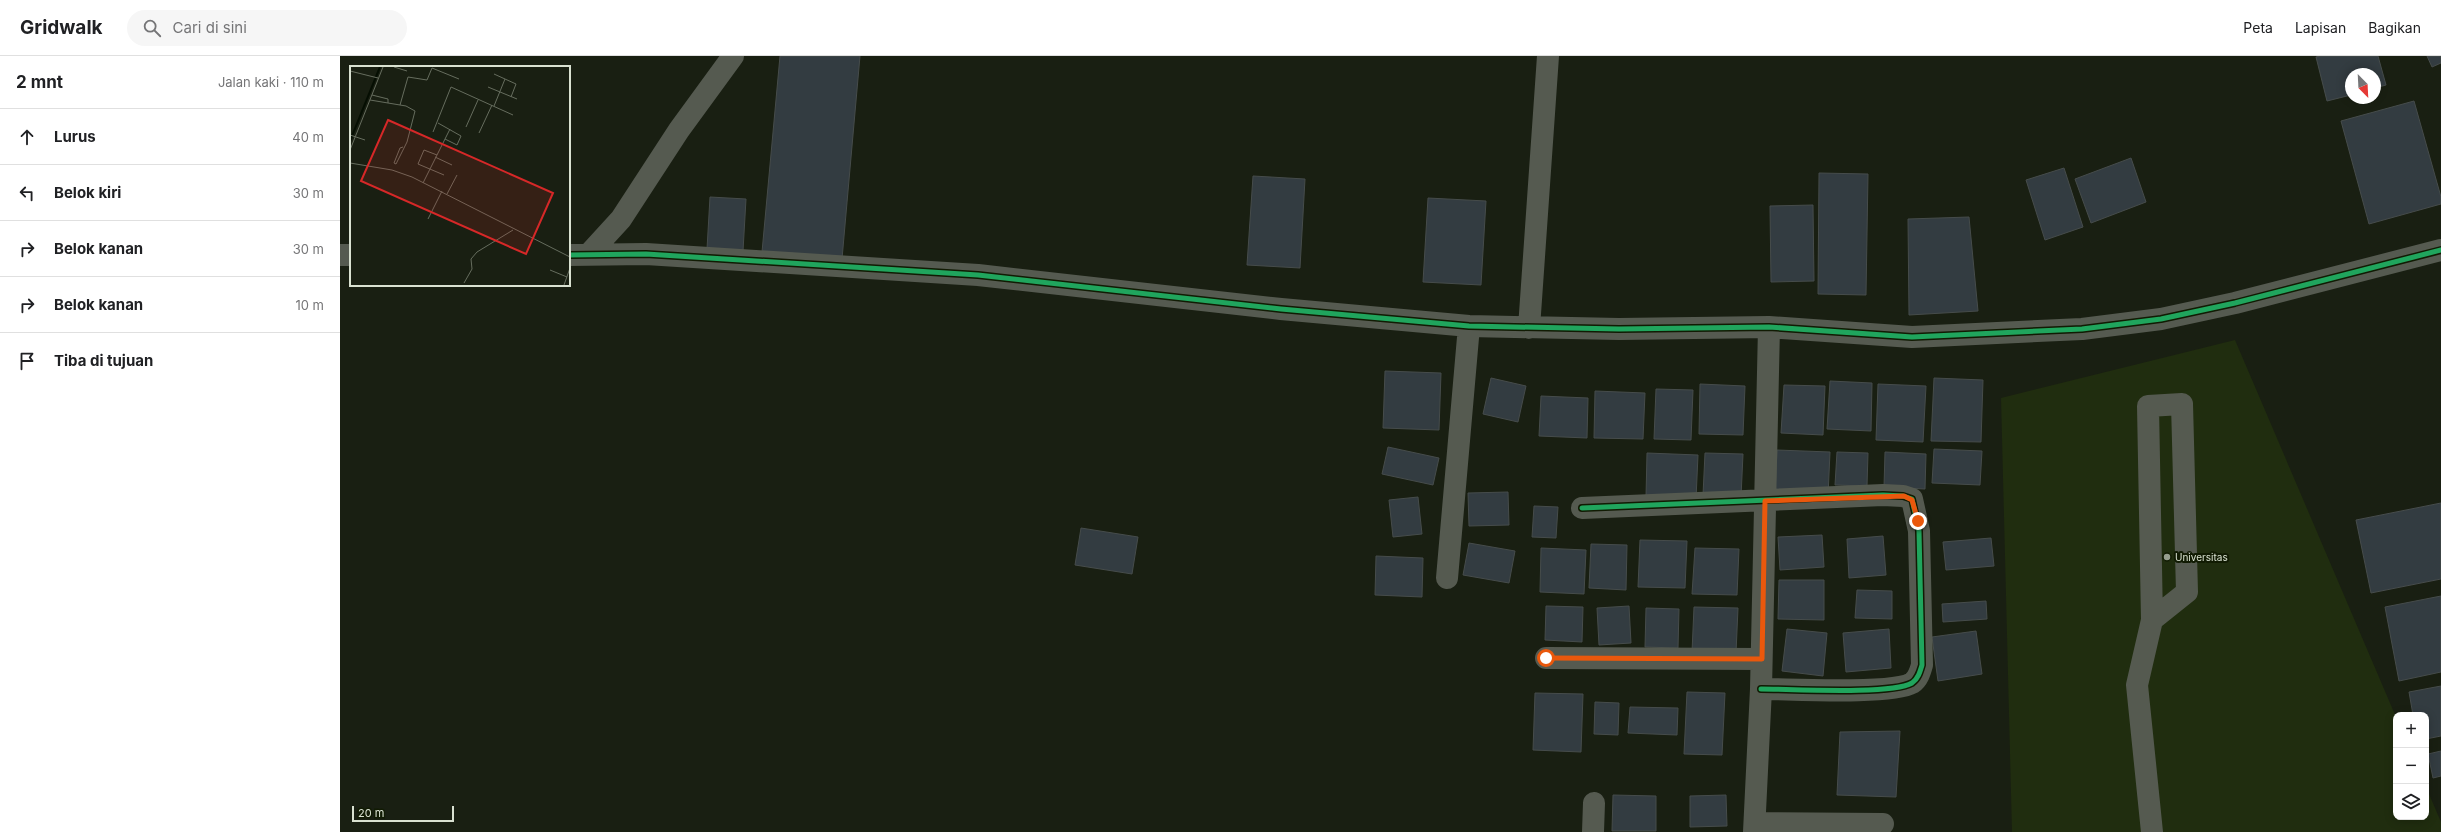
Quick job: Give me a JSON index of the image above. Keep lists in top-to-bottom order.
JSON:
{
  "places": ["Universitas"],
  "scale_bar": "20 m",
  "north": "bottom right",
  "page": {
    "header": "Gridwalk",
    "search": "Cari di sini",
    "nav": ["Peta", "Lapisan", "Bagikan"],
    "heading": ["2 mnt", "Jalan kaki · 110 m"],
    "list": [
      ["Lurus", "40 m"],
      ["Belok kiri", "30 m"],
      ["Belok kanan", "30 m"],
      ["Belok kanan", "10 m"],
      "Tiba di tujuan"
    ],
    "map_buttons": ["+", "−"],
    "scale": "20 m"
  }
}
